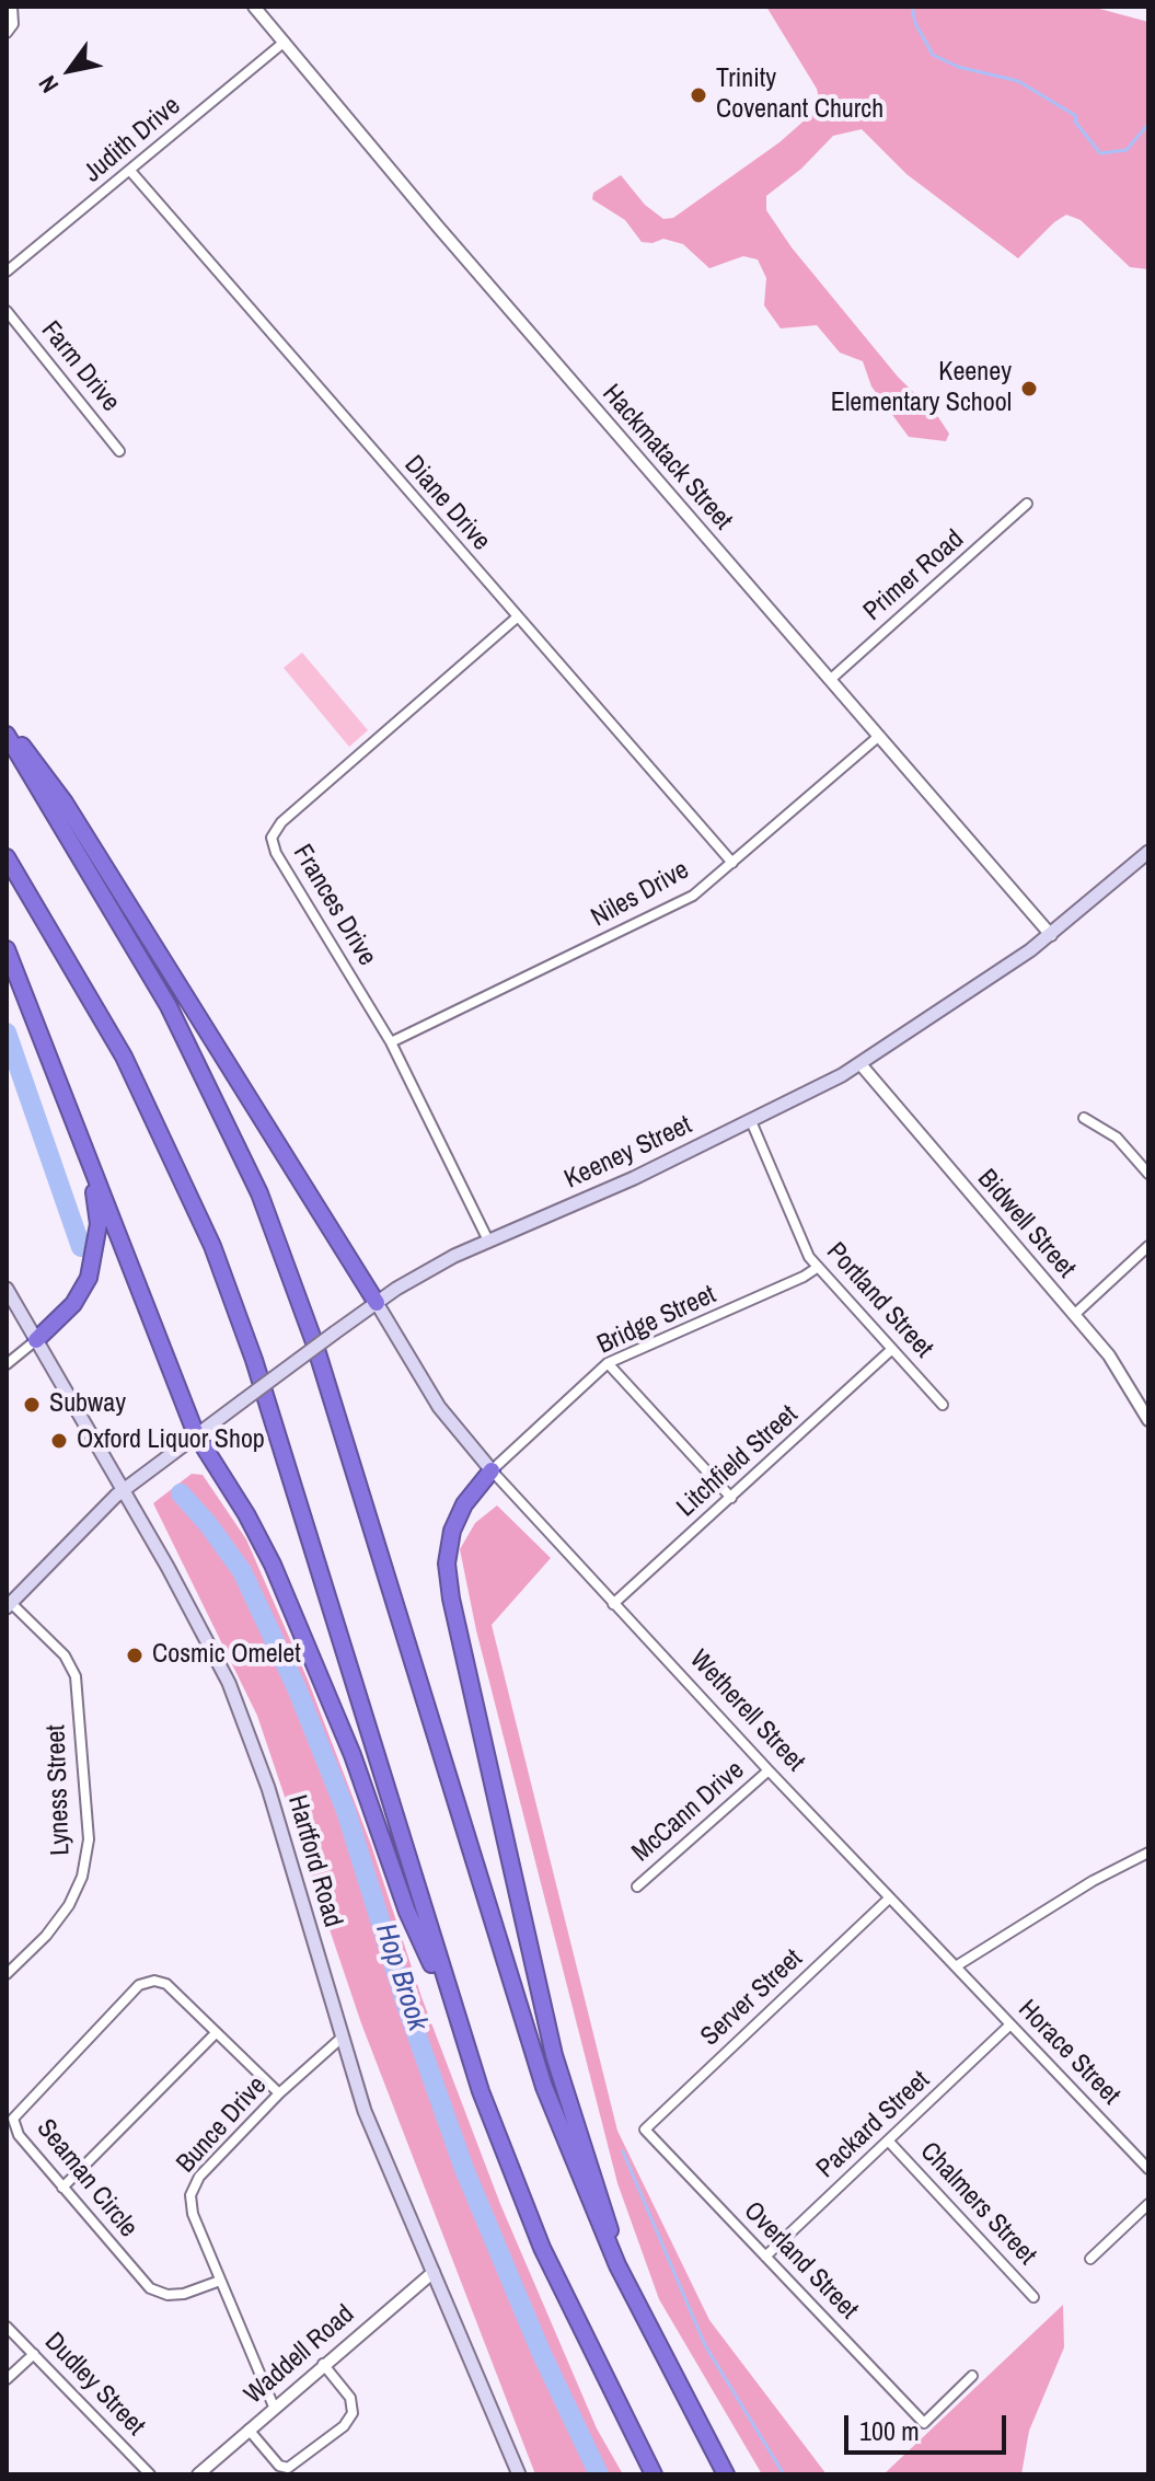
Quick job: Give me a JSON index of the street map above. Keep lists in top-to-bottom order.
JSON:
{
  "streets": {
    "main road": ["Keeney Street", "Wetherell Street", "Hartford Road"],
    "street": [
      "Judith Drive",
      "Farm Drive",
      "Hackmatack Street",
      "Diane Drive",
      "Primer Road",
      "Niles Drive",
      "Frances Drive",
      "Bidwell Street",
      "Portland Street",
      "Bridge Street",
      "Litchfield Street",
      "Lyness Street",
      "McCann Drive",
      "Server Street",
      "Horace Street",
      "Bunce Drive",
      "Packard Street",
      "Seaman Circle",
      "Chalmers Street",
      "Overland Street",
      "Waddell Road",
      "Dudley Street"
    ]
  },
  "crossings": [
    ["Judith Drive", "Hackmatack Street"],
    ["Judith Drive", "Diane Drive"],
    ["Hackmatack Street", "Primer Road"],
    ["Hackmatack Street", "Niles Drive"],
    ["Hackmatack Street", "Keeney Street"],
    ["Diane Drive", "Niles Drive"],
    ["Diane Drive", "Frances Drive"],
    ["Niles Drive", "Frances Drive"],
    ["Frances Drive", "Keeney Street"],
    ["Keeney Street", "Bidwell Street"],
    ["Keeney Street", "Portland Street"],
    ["Keeney Street", "Wetherell Street"],
    ["Keeney Street", "Lyness Street"],
    ["Keeney Street", "Hartford Road"],
    ["Portland Street", "Bridge Street"],
    ["Portland Street", "Litchfield Street"],
    ["Bridge Street", "Wetherell Street"],
    ["Litchfield Street", "Wetherell Street"],
    ["Wetherell Street", "McCann Drive"],
    ["Wetherell Street", "Server Street"],
    ["Wetherell Street", "Horace Street"],
    ["Hartford Road", "Bunce Drive"],
    ["Hartford Road", "Waddell Road"],
    ["Server Street", "Overland Street"],
    ["Horace Street", "Packard Street"],
    ["Bunce Drive", "Seaman Circle"],
    ["Bunce Drive", "Waddell Road"],
    ["Packard Street", "Chalmers Street"],
    ["Packard Street", "Overland Street"]
  ],
  "water": ["Hop Brook"],
  "places": [
    "Trinity Covenant Church",
    "Keeney Elementary School",
    "Subway",
    "Oxford Liquor Shop",
    "Cosmic Omelet"
  ],
  "scale_bar": "100 m",
  "north": "bottom left"
}
